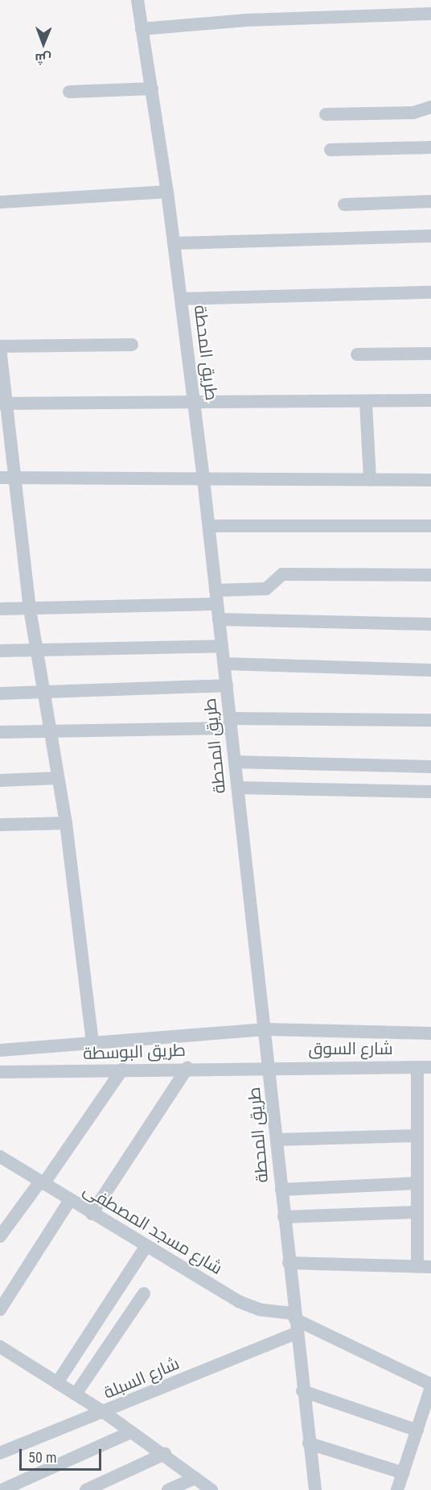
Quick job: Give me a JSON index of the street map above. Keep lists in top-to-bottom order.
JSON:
{
  "streets": {
    "street": [
      "طريق المحطة",
      "شارع السوق",
      "طريق البوسطة",
      "شارع مسجد المصطفى",
      "شارع السبلة"
    ]
  },
  "crossings": [
    ["طريق المحطة", "شارع السوق"],
    ["طريق المحطة", "طريق البوسطة"],
    ["طريق المحطة", "شارع مسجد المصطفى"],
    ["طريق المحطة", "شارع السبلة"],
    ["شارع السوق", "طريق البوسطة"],
    ["شارع مسجد المصطفى", "شارع السبلة"]
  ],
  "scale_bar": "50 m",
  "north": "bottom"
}
